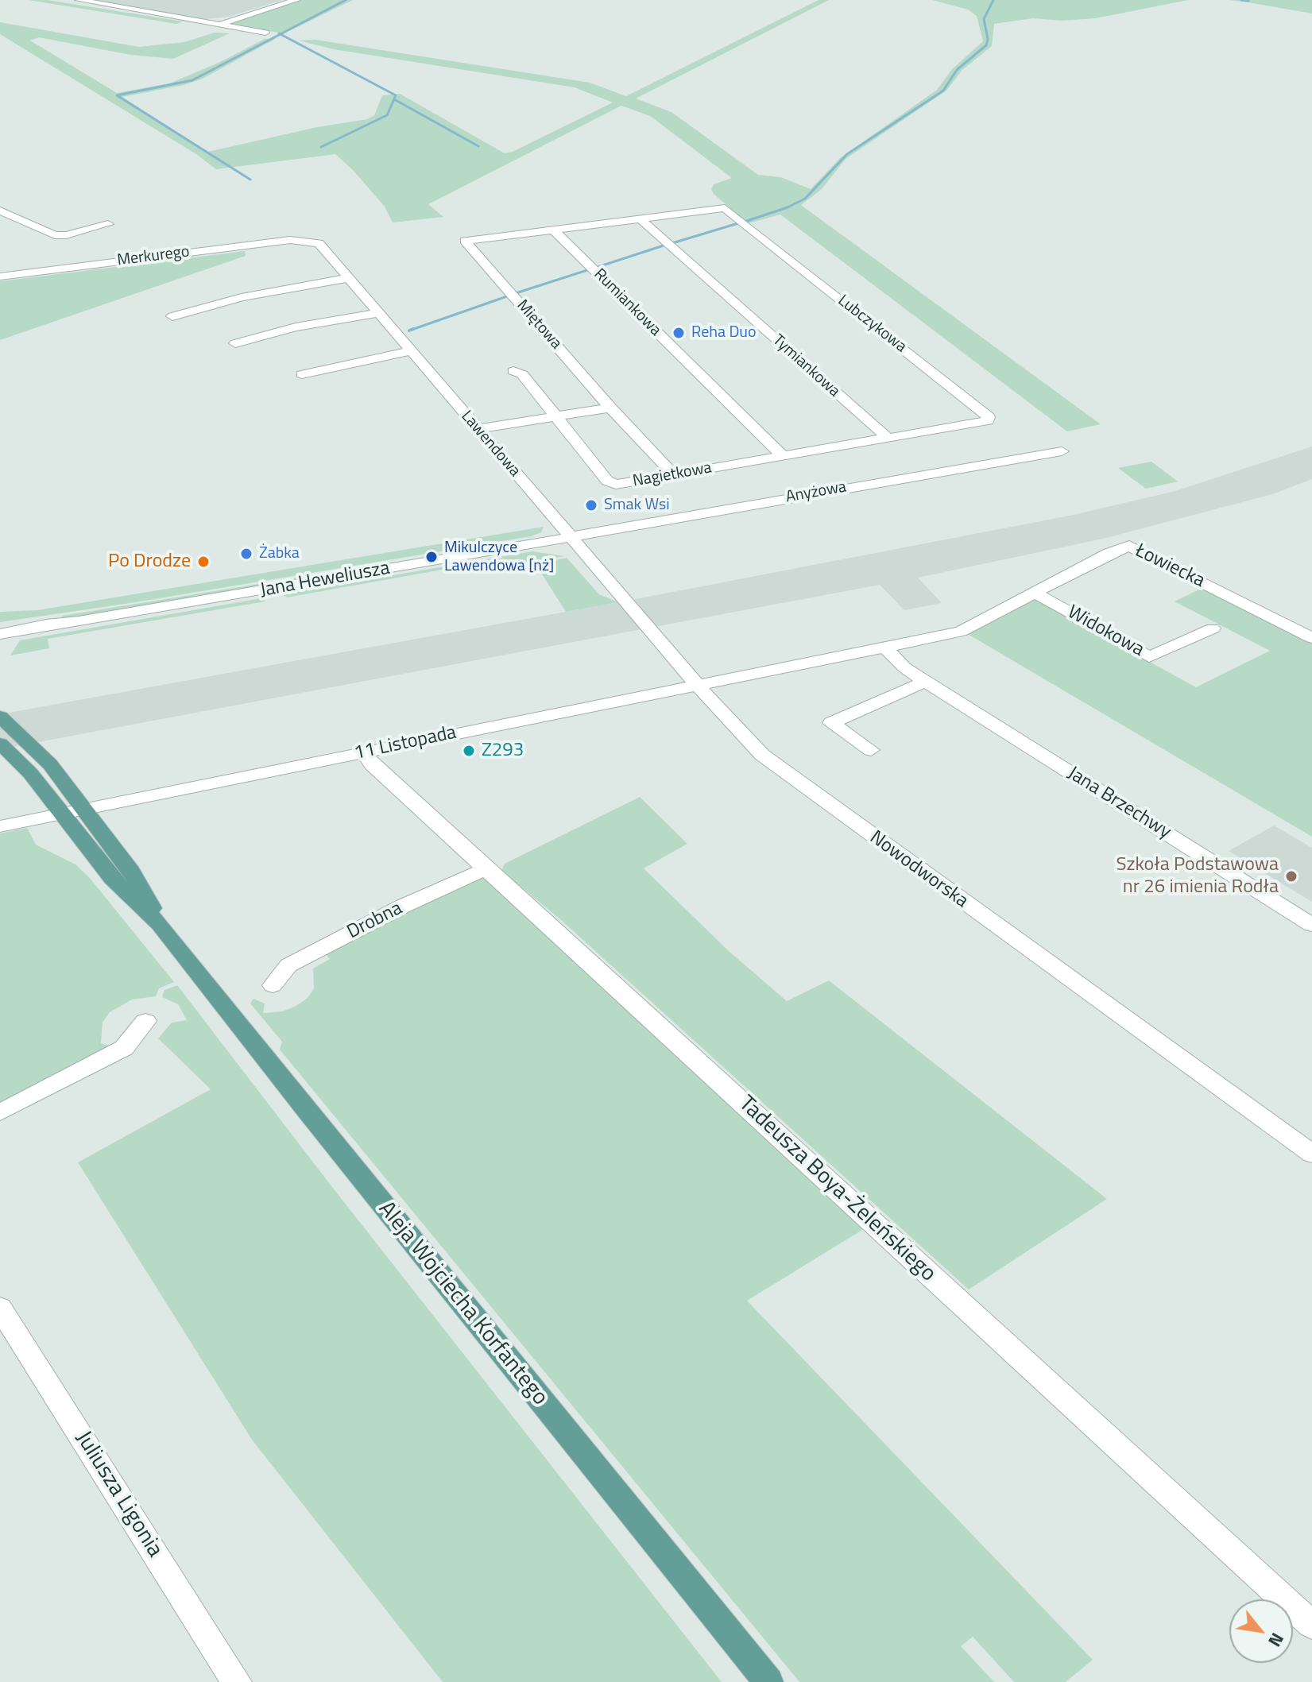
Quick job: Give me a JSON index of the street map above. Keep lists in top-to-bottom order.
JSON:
{
  "streets": {
    "main road": ["Aleja Wojciecha Korfantego"],
    "street": [
      "Merkurego",
      "Rumiankowa",
      "Lubczykowa",
      "Miętowa",
      "Tymiankowa",
      "Lawendowa",
      "Nagietkowa",
      "Anyżowa",
      "Łowiecka",
      "Jana Heweliusza",
      "Widokowa",
      "11 Listopada",
      "Jana Brzechwy",
      "Nowodworska",
      "Drobna",
      "Tadeusza Boya-Żeleńskiego",
      "Juliusza Ligonia"
    ]
  },
  "crossings": [
    ["Merkurego", "Lawendowa"],
    ["Rumiankowa", "Lubczykowa"],
    ["Rumiankowa", "Miętowa"],
    ["Rumiankowa", "Nagietkowa"],
    ["Lubczykowa", "Miętowa"],
    ["Lubczykowa", "Tymiankowa"],
    ["Lubczykowa", "Nagietkowa"],
    ["Miętowa", "Nagietkowa"],
    ["Lawendowa", "Anyżowa"],
    ["Lawendowa", "Jana Heweliusza"],
    ["Lawendowa", "Nowodworska"],
    ["Anyżowa", "Jana Heweliusza"],
    ["Anyżowa", "Nowodworska"],
    ["Łowiecka", "Widokowa"],
    ["Łowiecka", "11 Listopada"],
    ["Jana Heweliusza", "Nowodworska"],
    ["11 Listopada", "Jana Brzechwy"],
    ["11 Listopada", "Nowodworska"],
    ["11 Listopada", "Tadeusza Boya-Żeleńskiego"],
    ["11 Listopada", "Aleja Wojciecha Korfantego"],
    ["Drobna", "Tadeusza Boya-Żeleńskiego"]
  ],
  "places": [
    "Reha Duo",
    "Smak Wsi",
    "Żabka",
    "Mikulczyce Lawendowa [nż]",
    "Po Drodze",
    "Z293",
    "Szkoła Podstawowa nr 26 imienia Rodła"
  ],
  "north": "bottom right"
}
